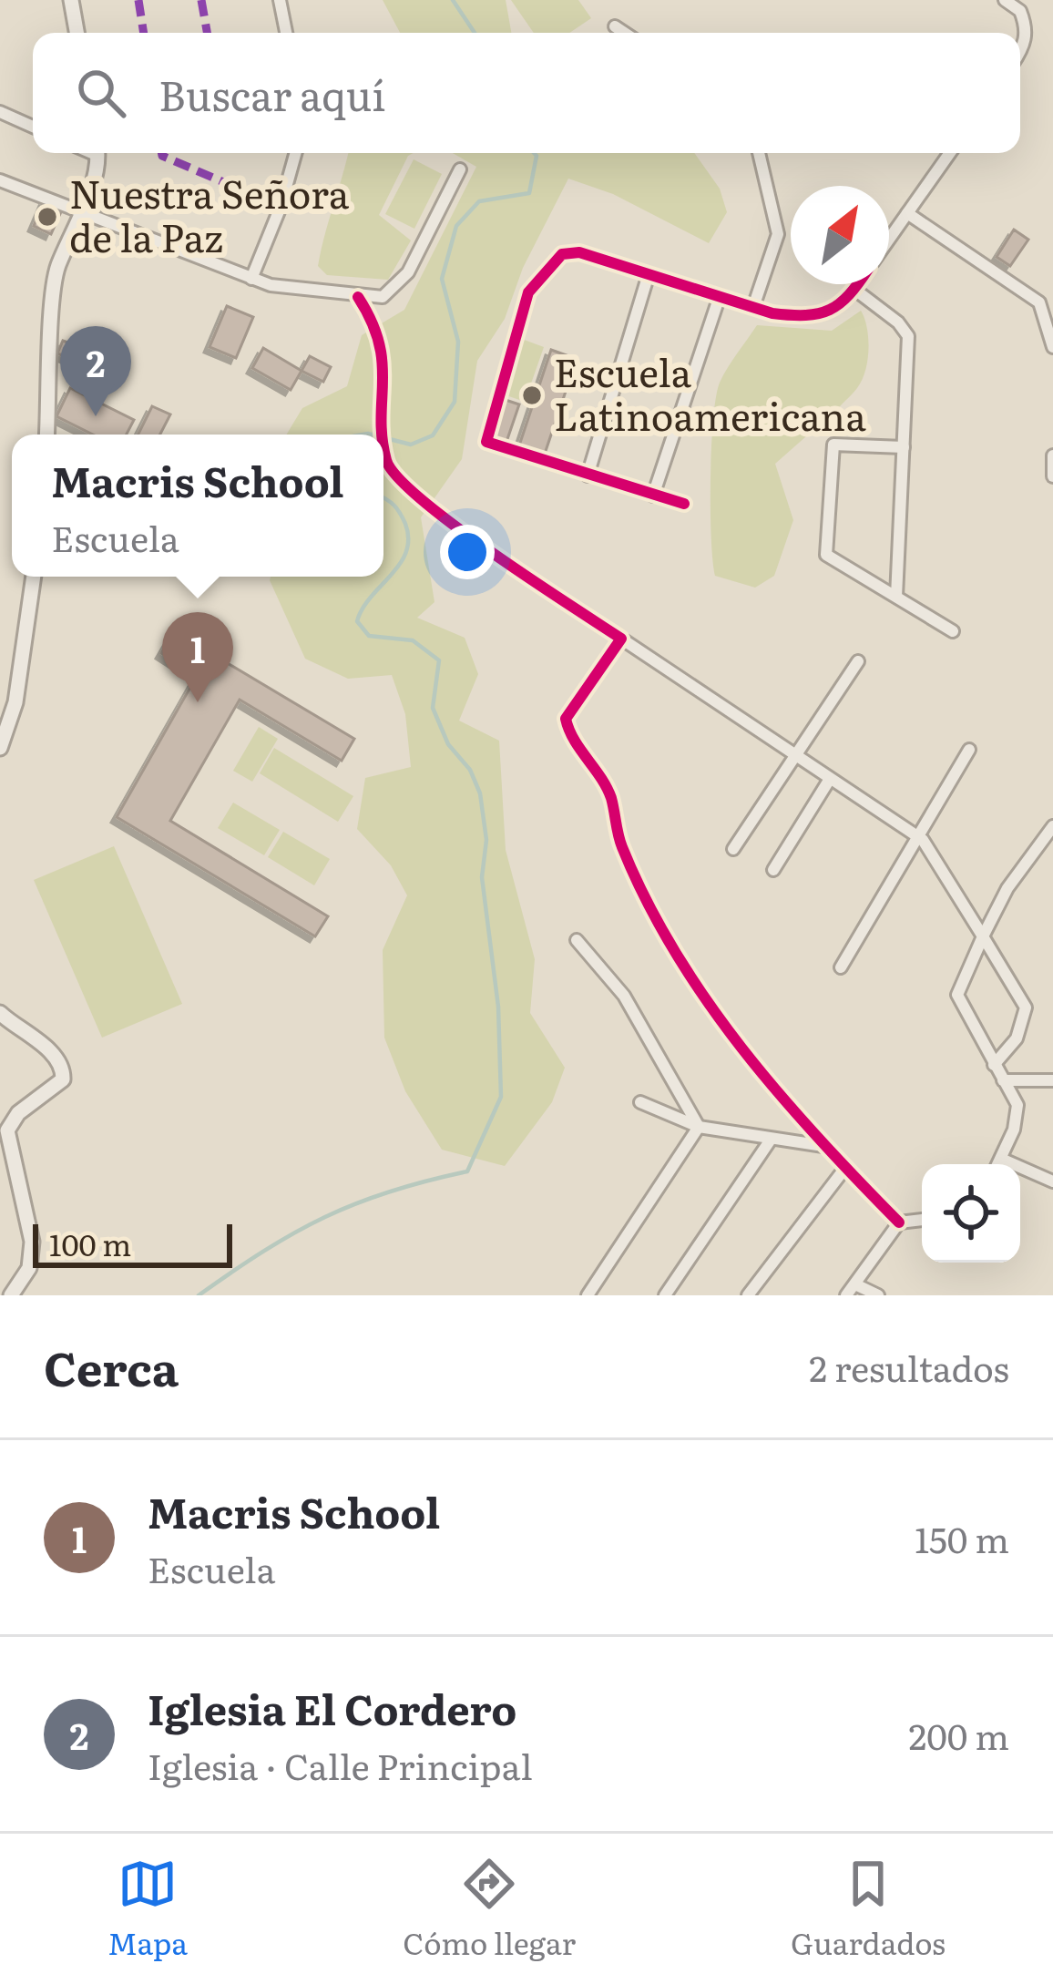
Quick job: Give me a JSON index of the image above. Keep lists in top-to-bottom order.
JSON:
{
  "places": ["Nuestra Señora de la Paz", "Escuela Latinoamericana"],
  "scale_bar": "100 m",
  "north": "top right",
  "page": {
    "search": "Buscar aquí",
    "pins": ["2", "1"],
    "popup": ["Macris School", "Escuela"],
    "scale": "100 m",
    "heading": ["Cerca", "2 resultados"],
    "list": [
      {
        "mark": "1",
        "name": "Macris School",
        "note": "Escuela",
        "value": "150 m"
      },
      {
        "mark": "2",
        "name": "Iglesia El Cordero",
        "note": "Iglesia · Calle Principal",
        "value": "200 m"
      }
    ],
    "nav": ["Mapa", "Cómo llegar", "Guardados"]
  }
}
